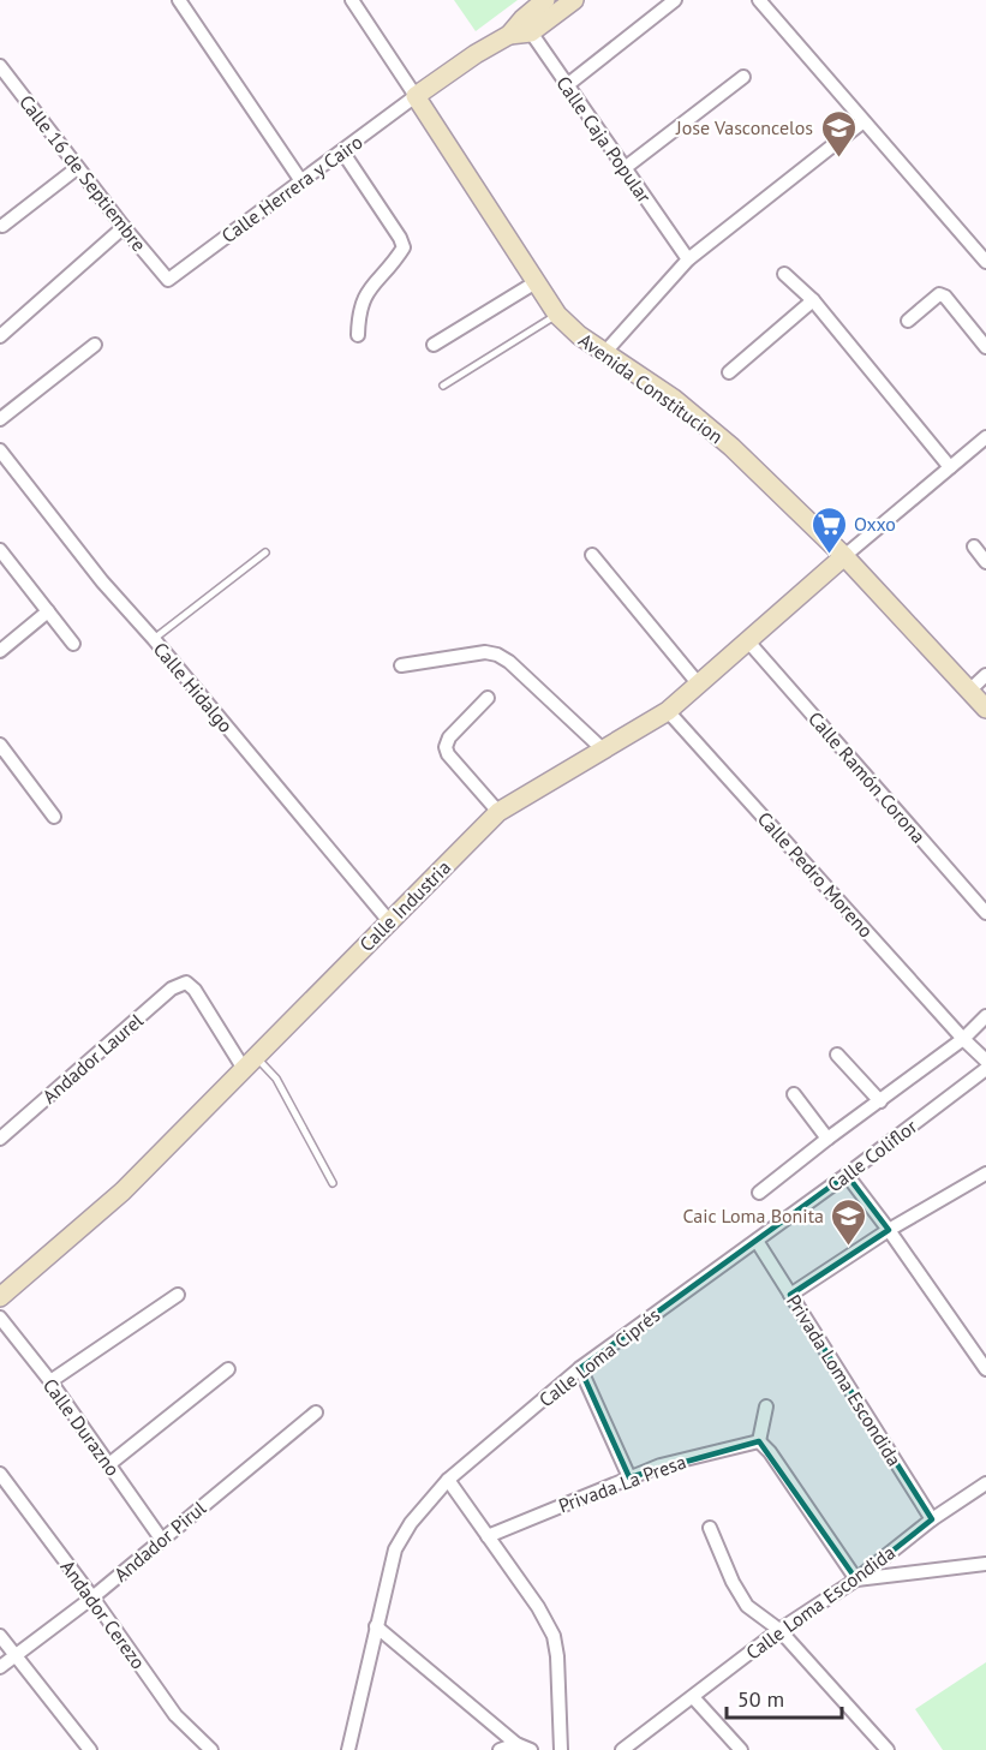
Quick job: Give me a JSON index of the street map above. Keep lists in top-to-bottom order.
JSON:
{
  "streets": {
    "street": [
      "Calle Caja Popular",
      "Calle 16 de Septiembre",
      "Calle Herrera y Cairo",
      "Avenida Constitucion",
      "Calle Hidalgo",
      "Calle Ramón Corona",
      "Calle Pedro Moreno",
      "Calle Industria",
      "Andador Laurel",
      "Calle Coliflor",
      "Calle Loma Ciprés",
      "Privada Loma Escondida",
      "Calle Durazno",
      "Privada La Presa",
      "Andador Pirul",
      "Calle Loma Escondida",
      "Andador Cerezo"
    ]
  },
  "crossings": [
    ["Calle 16 de Septiembre", "Calle Herrera y Cairo"],
    ["Calle Herrera y Cairo", "Avenida Constitucion"],
    ["Avenida Constitucion", "Calle Industria"],
    ["Calle Hidalgo", "Calle Industria"],
    ["Calle Ramón Corona", "Calle Industria"],
    ["Calle Pedro Moreno", "Calle Industria"],
    ["Calle Industria", "Andador Laurel"],
    ["Calle Coliflor", "Calle Loma Ciprés"],
    ["Calle Coliflor", "Privada Loma Escondida"],
    ["Calle Loma Ciprés", "Privada Loma Escondida"],
    ["Privada Loma Escondida", "Calle Loma Escondida"],
    ["Calle Durazno", "Andador Pirul"],
    ["Andador Pirul", "Andador Cerezo"]
  ],
  "places": {
    "school or university": ["Jose Vasconcelos", "Caic Loma Bonita"],
    "supermarket": ["Oxxo"]
  },
  "scale_bar": "50 m"
}
